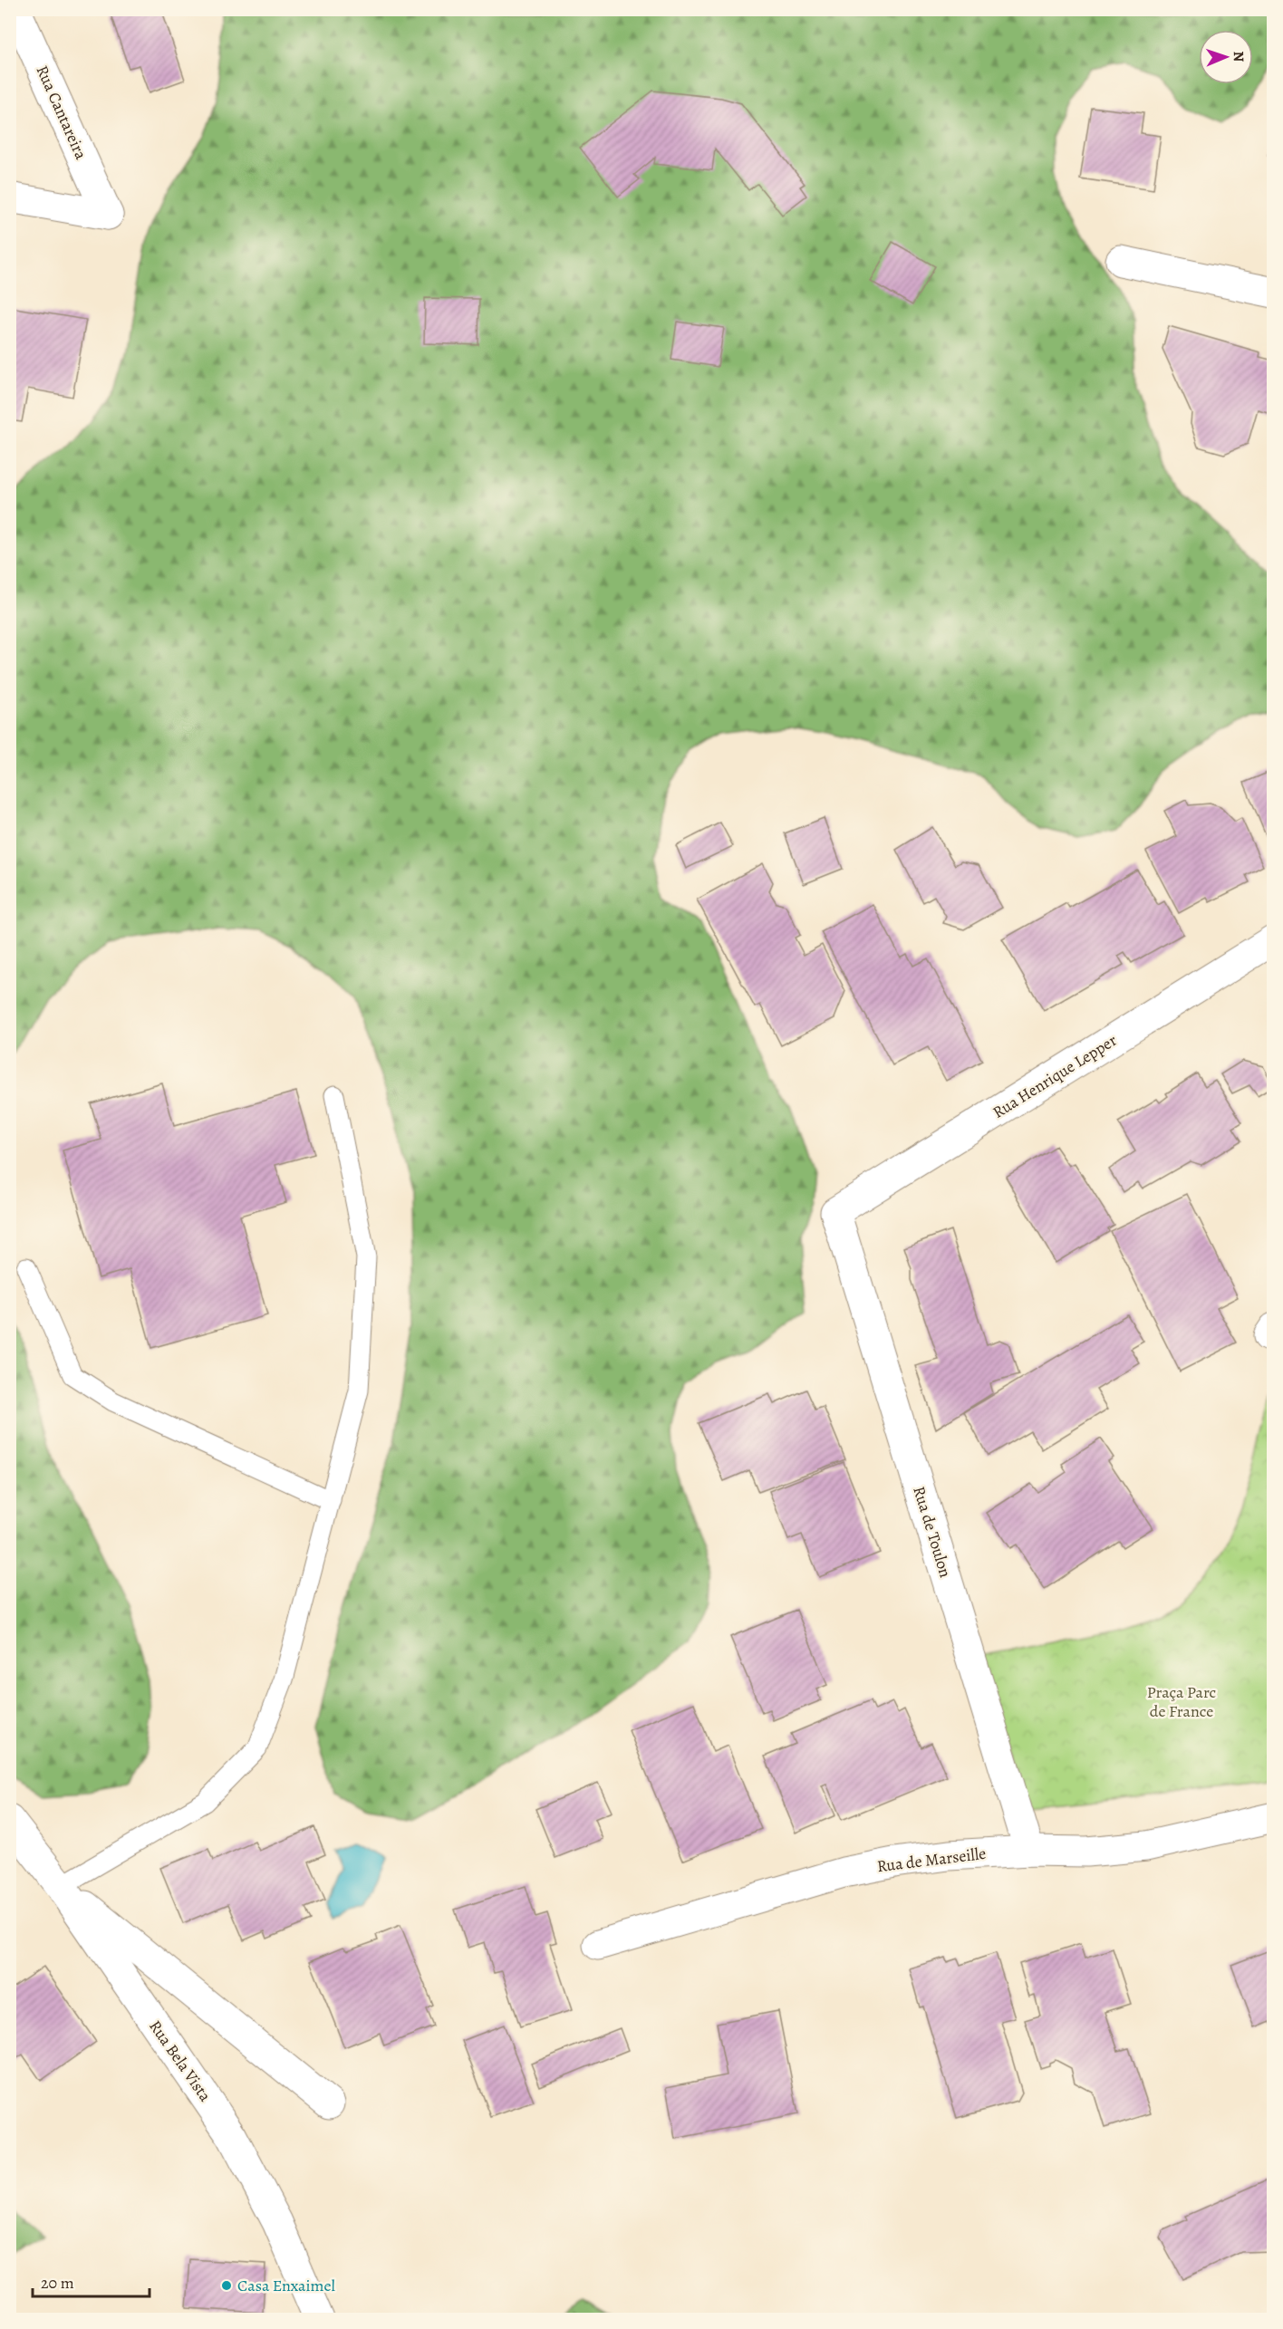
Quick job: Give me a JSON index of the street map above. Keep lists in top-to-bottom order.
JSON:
{
  "streets": {
    "street": [
      "Rua Cantareira",
      "Rua Henrique Lepper",
      "Rua de Toulon",
      "Rua de Marseille",
      "Rua Bela Vista"
    ]
  },
  "crossings": [
    ["Rua Henrique Lepper", "Rua de Toulon"],
    ["Rua de Toulon", "Rua de Marseille"]
  ],
  "parks": ["Praça Parc de France"],
  "places": ["Casa Enxaimel"],
  "scale_bar": "20 m",
  "north": "right"
}
